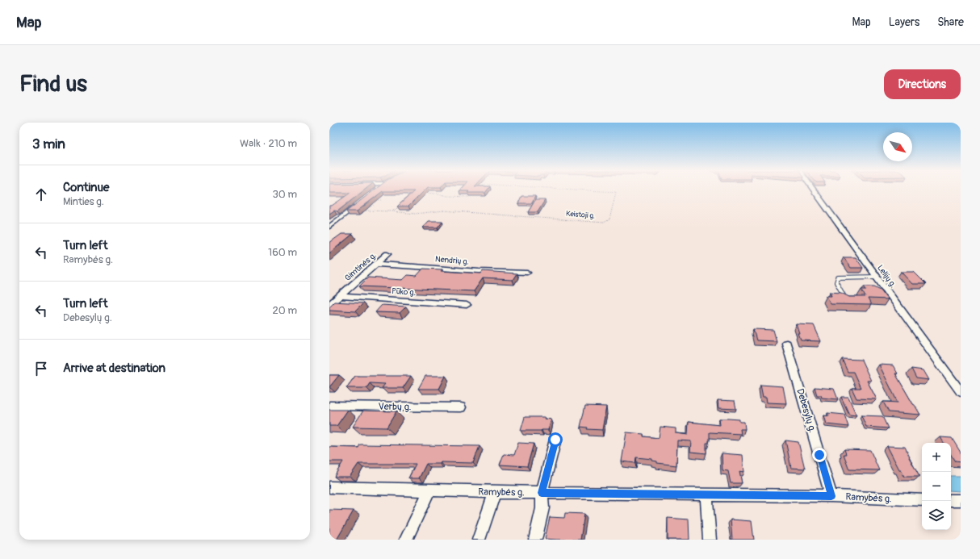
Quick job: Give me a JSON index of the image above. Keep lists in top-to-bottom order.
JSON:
{
  "streets": {
    "street": [
      "Nendrių g.",
      "Gimtinės g.",
      "Lelijų g.",
      "Pūko g.",
      "Verbų g.",
      "Debesylų g.",
      "Ramybės g."
    ],
    "path": ["Keistoji g."]
  },
  "crossings": [
    ["Nendrių g.", "Gimtinės g."],
    ["Gimtinės g.", "Pūko g."],
    ["Debesylų g.", "Ramybės g."]
  ],
  "north": "bottom right",
  "page": {
    "header": "Map",
    "nav": ["Map", "Layers", "Share"],
    "buttons": "Directions",
    "title": "Find us",
    "heading": ["3 min", "Walk · 210 m"],
    "list": [
      ["Continue", "Minties g.", "30 m"],
      ["Turn left", "Ramybės g.", "160 m"],
      ["Turn left", "Debesylų g.", "20 m"],
      "Arrive at destination"
    ],
    "map_buttons": ["+", "−"]
  }
}
